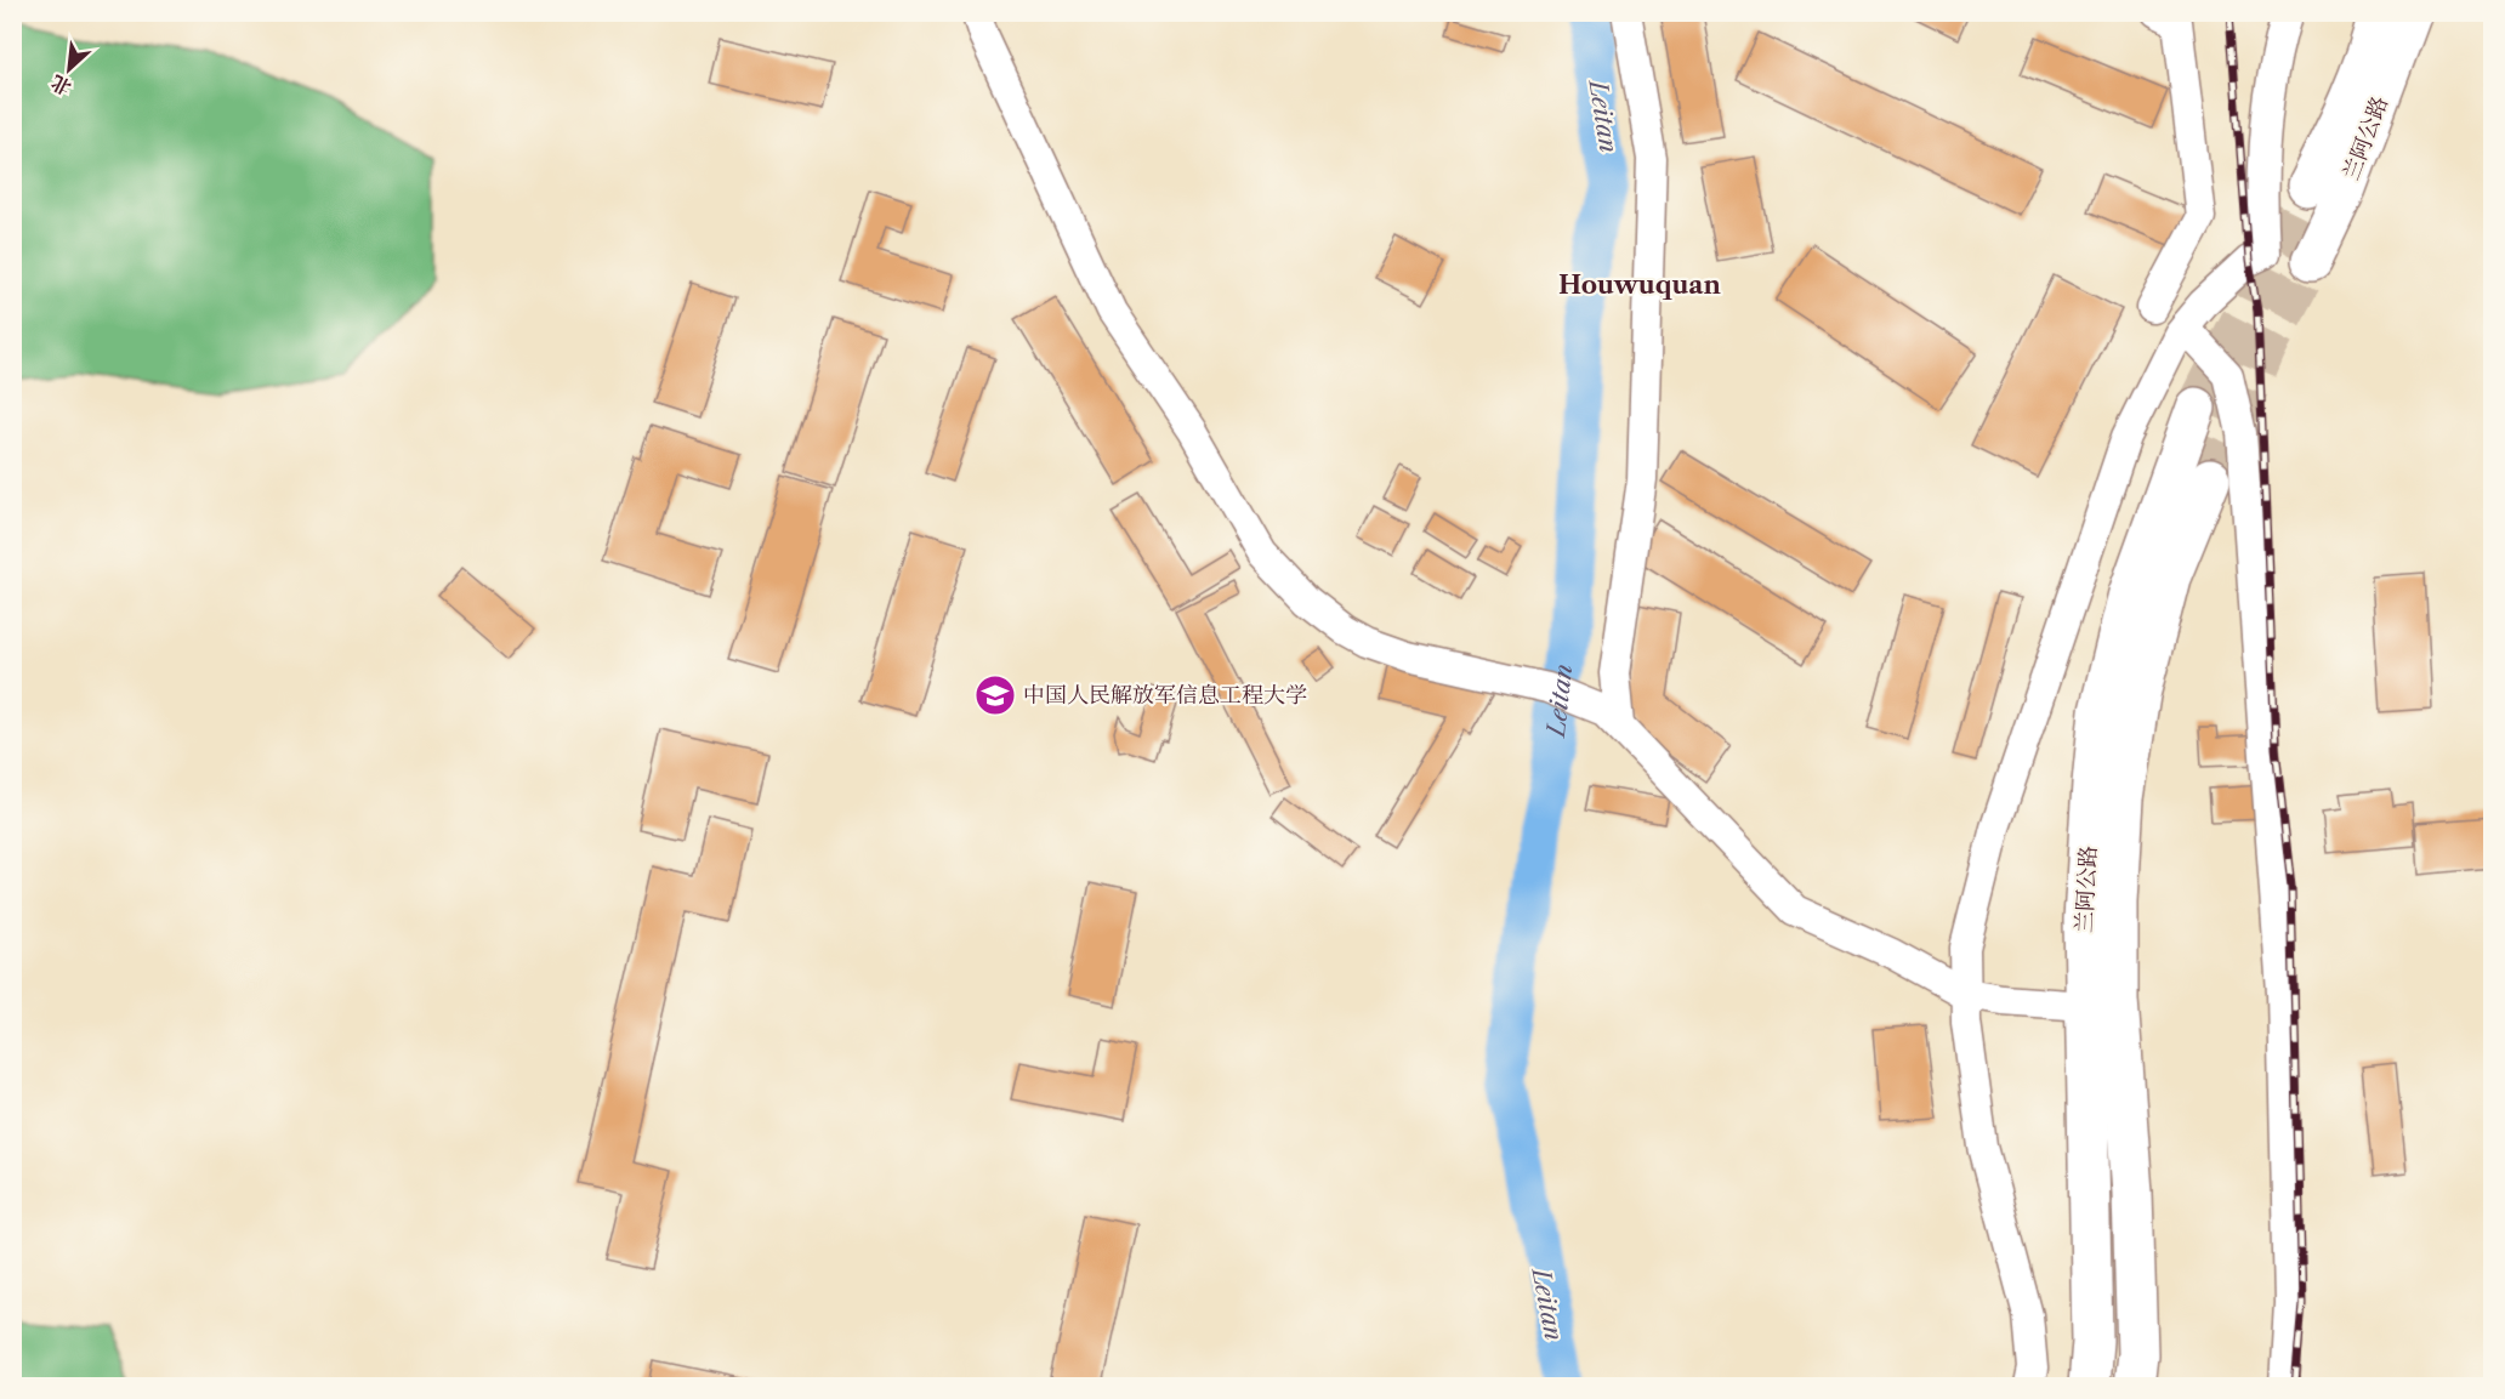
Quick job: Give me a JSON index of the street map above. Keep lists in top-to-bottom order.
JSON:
{
  "streets": {
    "highway": ["兰阿公路"]
  },
  "districts": ["Houwuquan"],
  "water": ["Leitan"],
  "places": {
    "school or university": ["中国人民解放军信息工程大学"]
  },
  "north": "bottom left"
}
